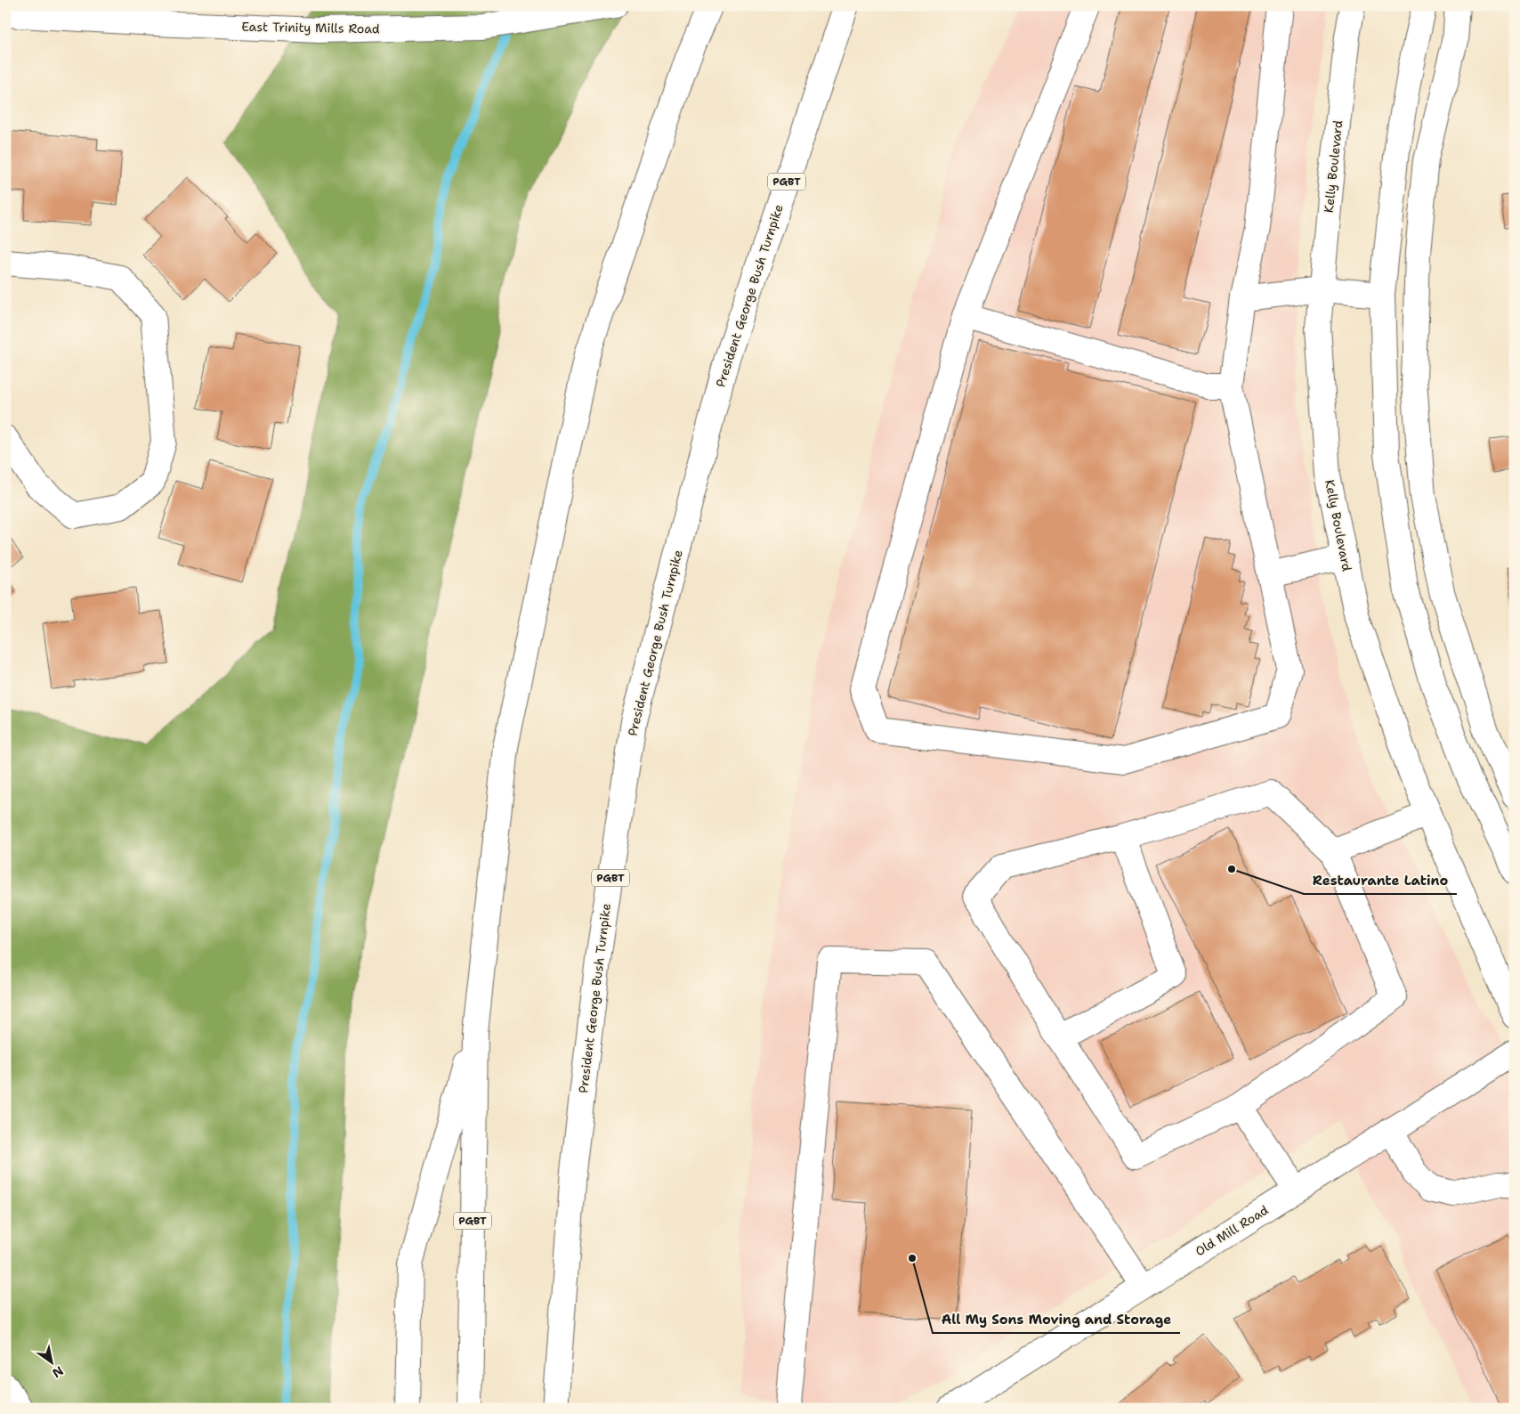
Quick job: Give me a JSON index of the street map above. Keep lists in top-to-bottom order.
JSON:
{
  "streets": {
    "main road": [
      "East Trinity Mills Road",
      "Kelly Boulevard",
      "PGBT",
      "President George Bush Turnpike",
      "Old Mill Road"
    ]
  },
  "places": ["Restaurante Latino", "All My Sons Moving and Storage"],
  "north": "bottom right"
}
